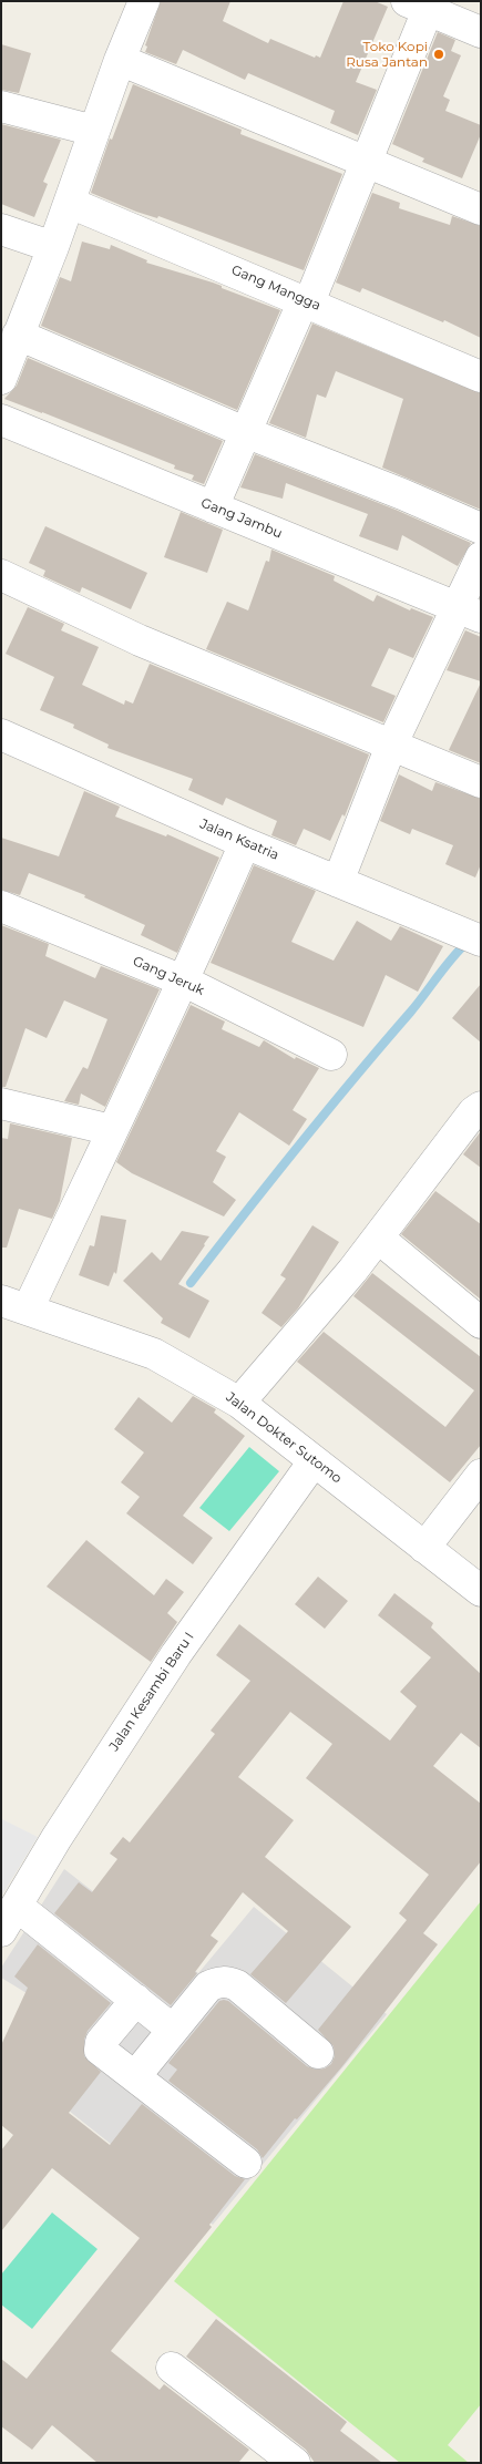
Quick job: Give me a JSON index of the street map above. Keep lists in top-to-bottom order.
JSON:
{
  "streets": {
    "street": [
      "Gang Mangga",
      "Gang Jambu",
      "Jalan Ksatria",
      "Gang Jeruk",
      "Jalan Dokter Sutomo",
      "Jalan Kesambi Baru I"
    ]
  },
  "crossings": [
    ["Jalan Dokter Sutomo", "Jalan Kesambi Baru I"]
  ],
  "places": ["Toko Kopi Rusa Jantan"]
}
